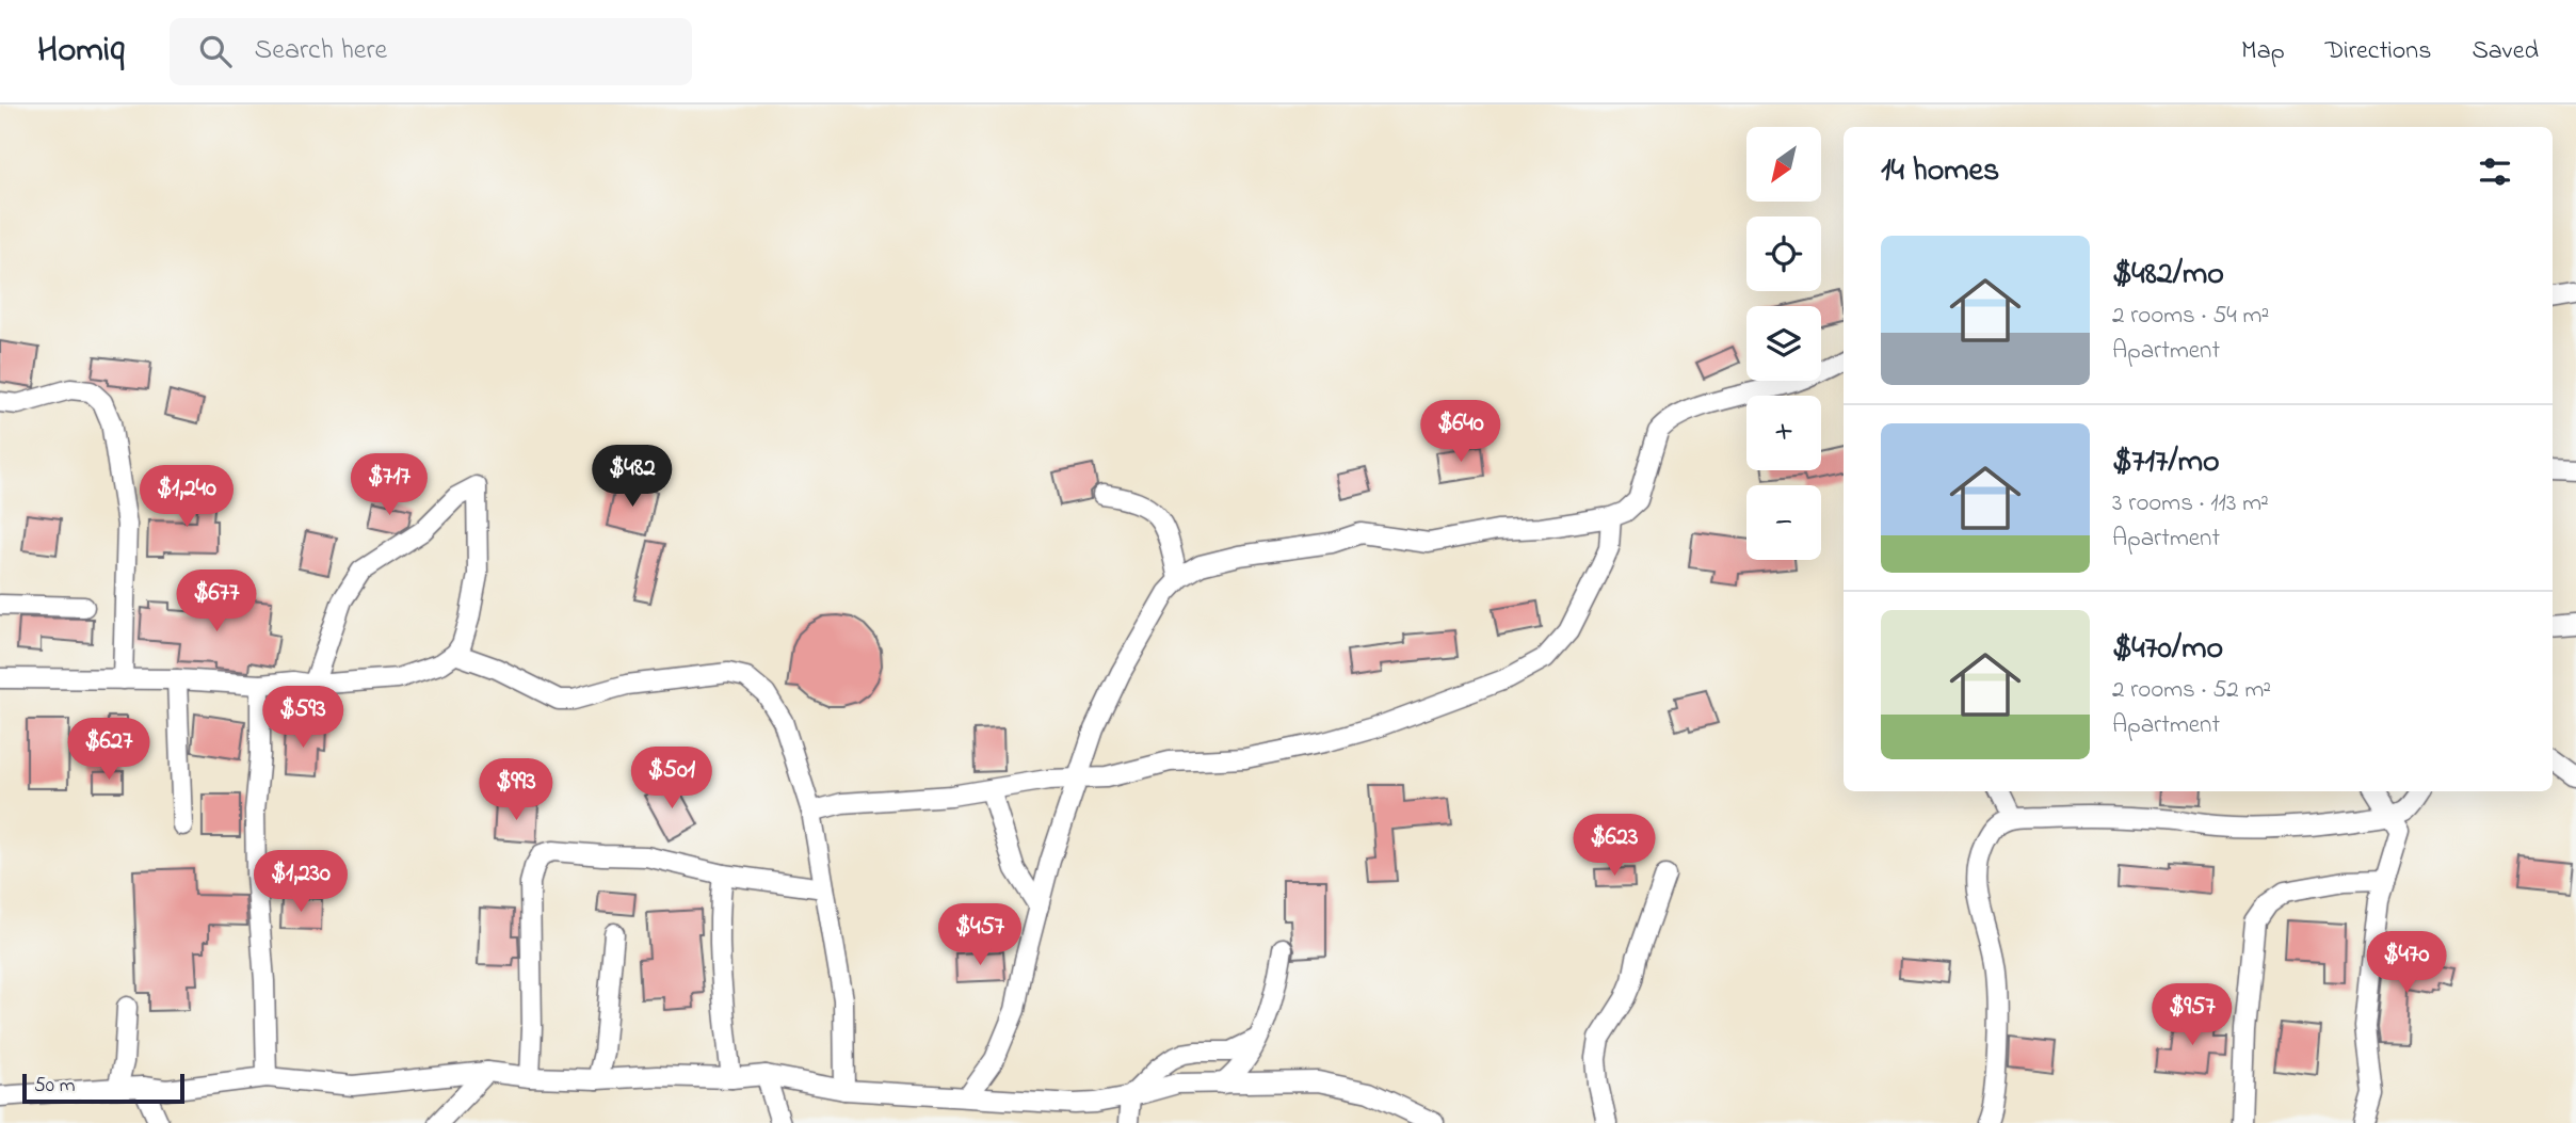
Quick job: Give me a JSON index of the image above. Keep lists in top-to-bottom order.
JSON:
{
  "scale_bar": "50 m",
  "north": "bottom left",
  "page": {
    "header": "Homiq",
    "search": "Search here",
    "nav": ["Map", "Directions", "Saved"],
    "map_buttons": ["+", "−"],
    "heading": "14 homes",
    "list": [
      {
        "name": "$482/mo",
        "note": "2 rooms · 54 m² · Apartment"
      },
      {
        "name": "$717/mo",
        "note": "3 rooms · 113 m² · Apartment"
      },
      {
        "name": "$470/mo",
        "note": "2 rooms · 52 m² · Apartment"
      }
    ],
    "price": [
      "$640",
      "$482",
      "$717",
      "$1,240",
      "$677",
      "$593",
      "$627",
      "$501",
      "$993",
      "$623",
      "$1,230",
      "$457",
      "$470",
      "$957"
    ],
    "scale": "50 m"
  }
}
